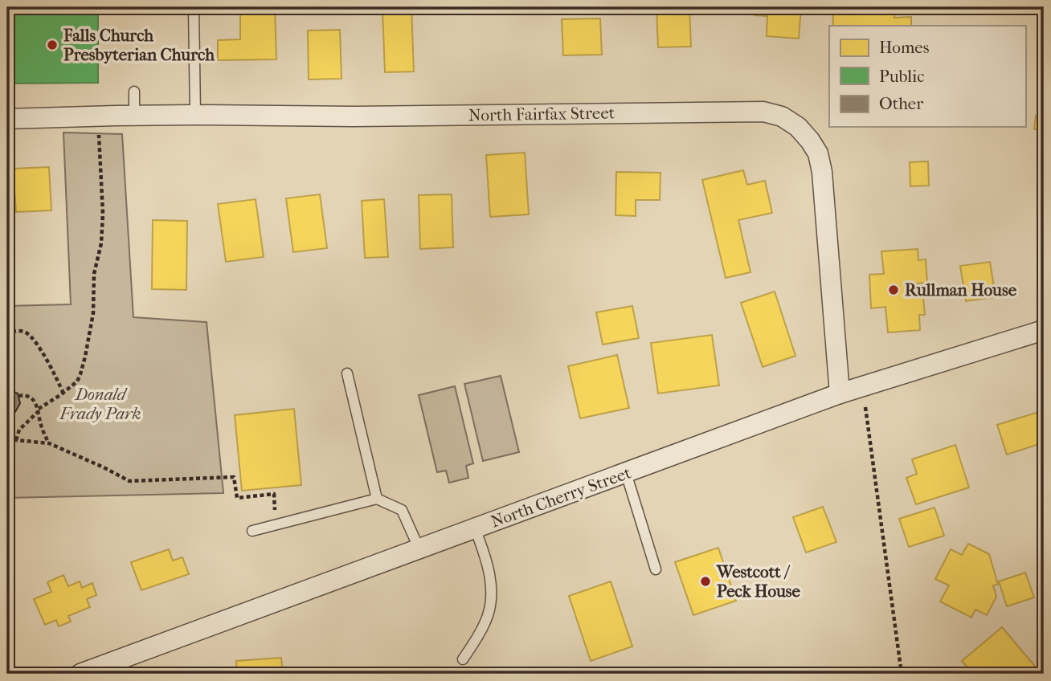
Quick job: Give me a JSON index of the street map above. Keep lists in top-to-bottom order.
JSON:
{
  "streets": {
    "street": ["North Fairfax Street", "North Cherry Street"]
  },
  "crossings": [
    ["North Fairfax Street", "North Cherry Street"]
  ],
  "parks": ["Donald Frady Park"],
  "places": ["Falls Church Presbyterian Church", "Rullman House", "Westcott / Peck House"],
  "legend": ["Homes", "Public", "Other"]
}
